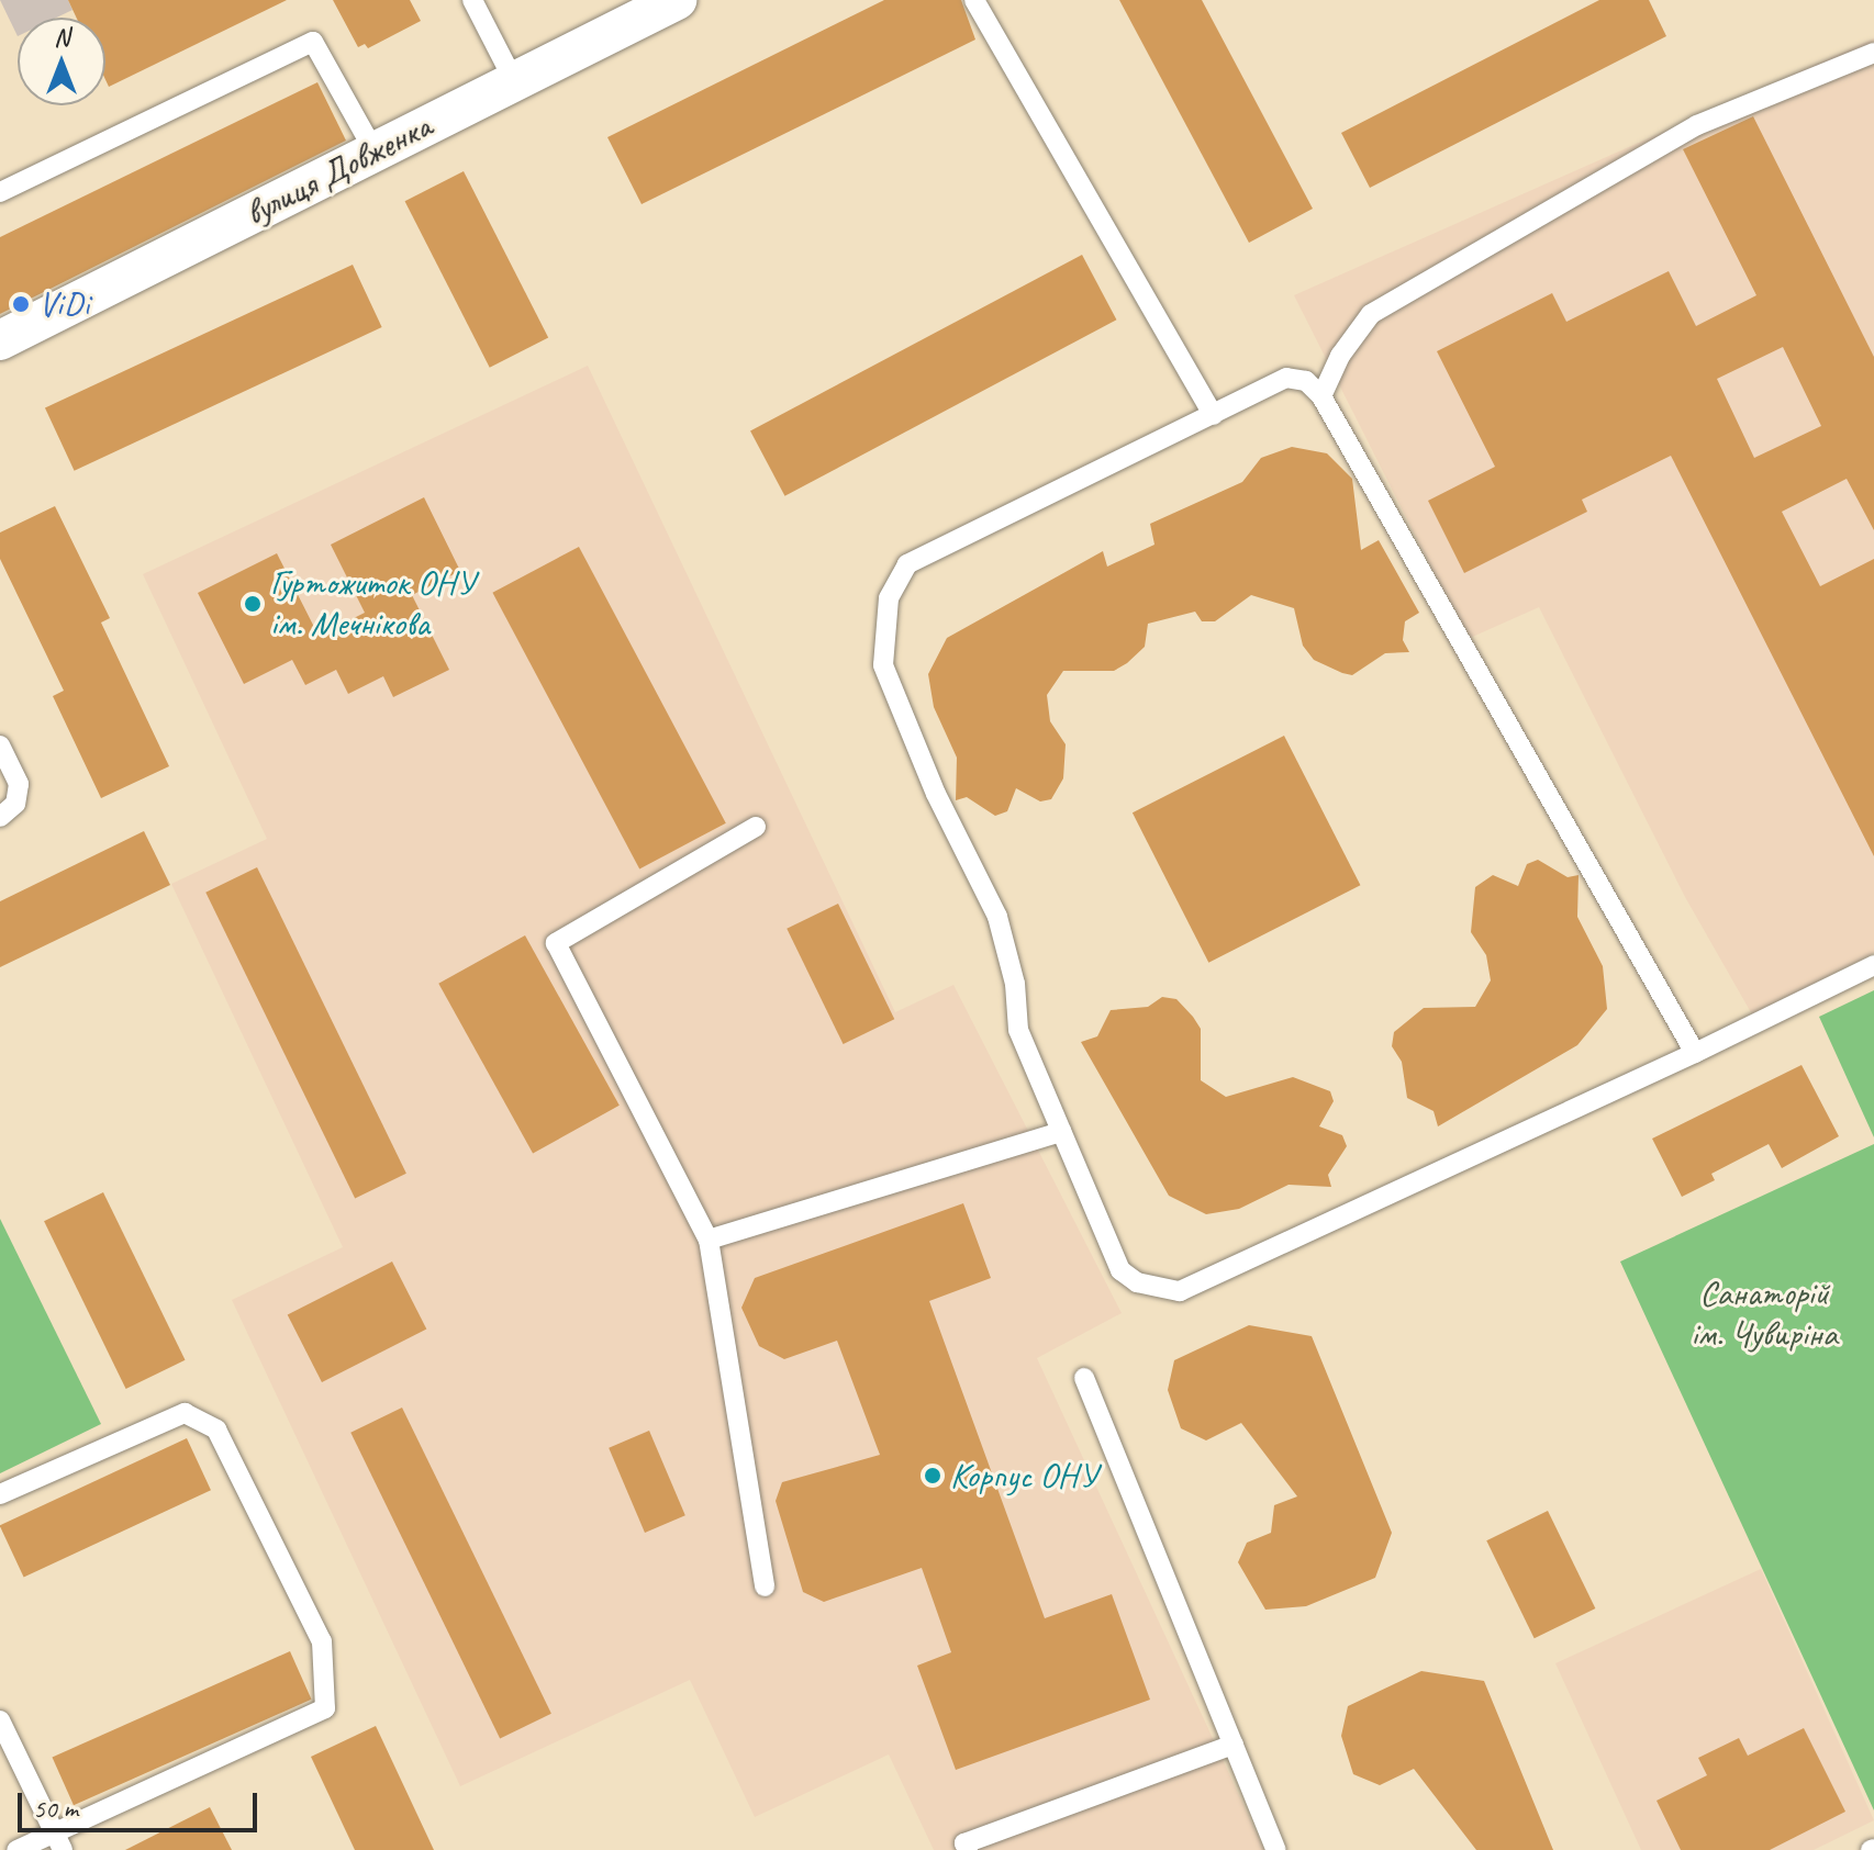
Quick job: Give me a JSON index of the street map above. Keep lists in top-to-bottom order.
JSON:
{
  "streets": {
    "street": ["вулиця Довженка"]
  },
  "parks": ["Санаторій ім. Чувиріна"],
  "places": ["ViDi", "Гуртожиток ОНУ ім. Мечнікова", "Корпус ОНУ"],
  "scale_bar": "50 m",
  "north": "top"
}
